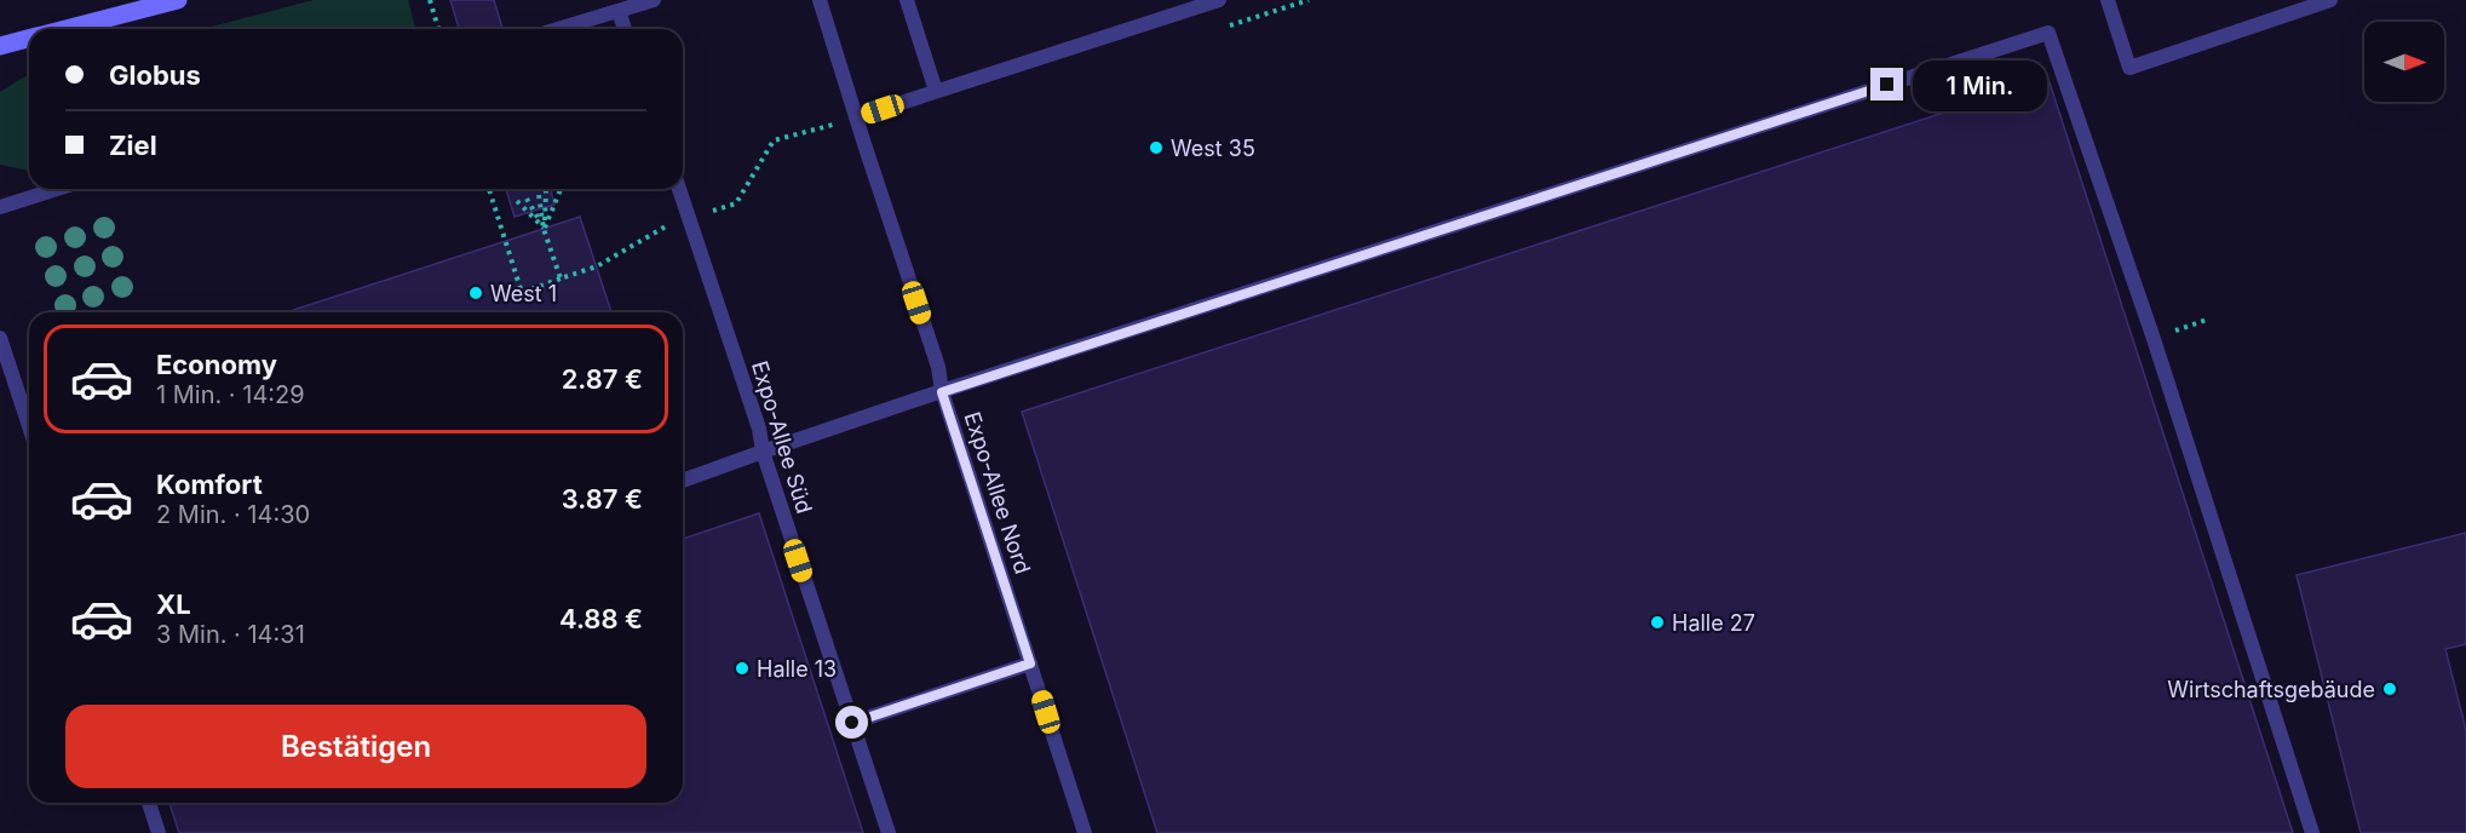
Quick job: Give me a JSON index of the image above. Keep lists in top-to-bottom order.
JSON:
{
  "streets": {
    "lane": ["Expo-Allee Süd", "Expo-Allee Nord"]
  },
  "places": [
    "West 35",
    "West 1",
    "Halle 27",
    "Halle 13",
    "Wirtschaftsgebäude"
  ],
  "north": "right",
  "page": {
    "banner": ["Globus", "Ziel"],
    "bubble": "1 Min.",
    "list": [
      {
        "name": "Economy",
        "note": "1 Min. · 14:29",
        "value": "2.87 €"
      },
      {
        "name": "Komfort",
        "note": "2 Min. · 14:30",
        "value": "3.87 €"
      },
      {
        "name": "XL",
        "note": "3 Min. · 14:31",
        "value": "4.88 €"
      }
    ],
    "buttons": "Bestätigen"
  }
}
